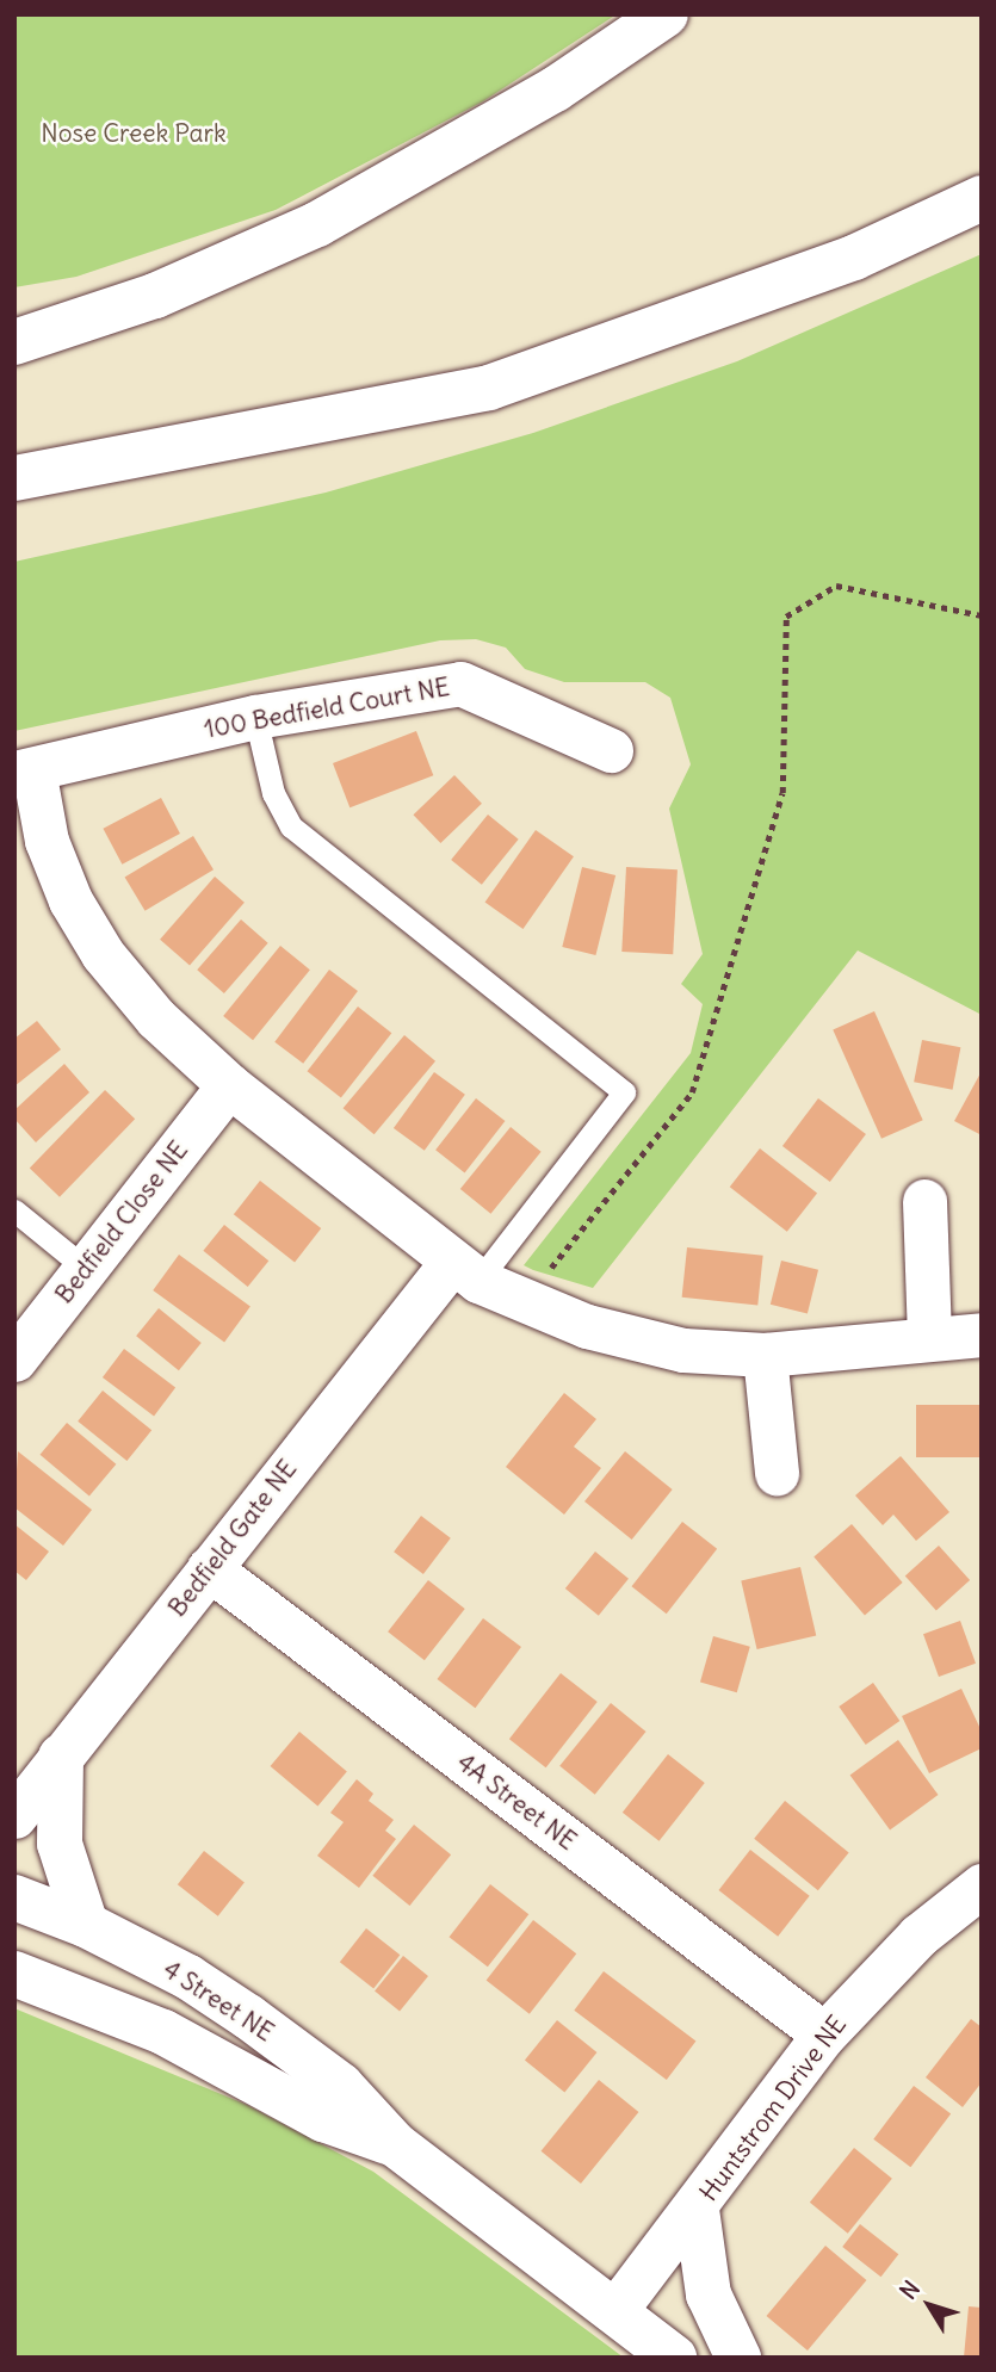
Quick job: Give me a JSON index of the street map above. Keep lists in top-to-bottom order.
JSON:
{
  "streets": {
    "main road": ["4 Street NE"],
    "street": [
      "100 Bedfield Court NE",
      "Bedfield Close NE",
      "Bedfield Gate NE",
      "4A Street NE",
      "Huntstrom Drive NE"
    ]
  },
  "crossings": [
    ["Bedfield Gate NE", "4A Street NE"],
    ["4A Street NE", "Huntstrom Drive NE"],
    ["4 Street NE", "Huntstrom Drive NE"]
  ],
  "parks": ["Nose Creek Park"],
  "north": "top left"
}
